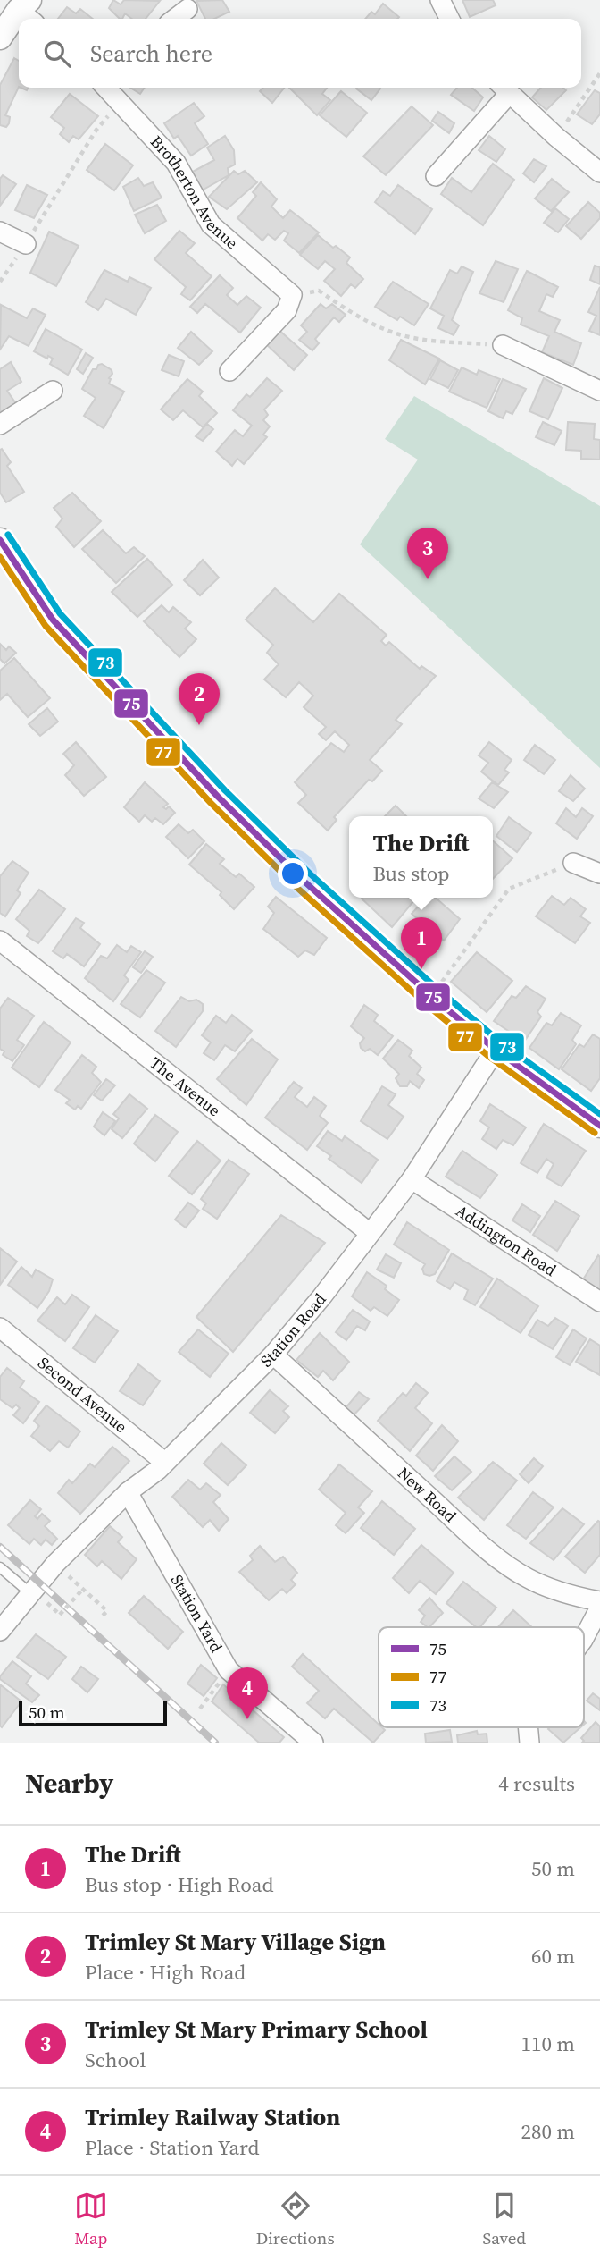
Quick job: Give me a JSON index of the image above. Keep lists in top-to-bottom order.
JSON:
{
  "streets": {
    "street": [
      "Brotherton Avenue",
      "The Avenue",
      "Addington Road",
      "Station Road",
      "Second Avenue",
      "New Road",
      "Station Yard"
    ]
  },
  "crossings": [
    ["The Avenue", "Station Road"],
    ["Addington Road", "Station Road"],
    ["Station Road", "Second Avenue"],
    ["Station Road", "New Road"],
    ["Station Road", "Station Yard"]
  ],
  "lines": ["transit line 73", "transit line 75", "transit line 77"],
  "legend": ["75", "77", "73"],
  "scale_bar": "50 m",
  "page": {
    "search": "Search here",
    "pins": [
      "3",
      "2",
      "1",
      "4"
    ],
    "popup": ["The Drift", "Bus stop"],
    "scale": "50 m",
    "heading": ["Nearby", "4 results"],
    "list": [
      {
        "mark": "1",
        "name": "The Drift",
        "note": "Bus stop · High Road",
        "value": "50 m"
      },
      {
        "mark": "2",
        "name": "Trimley St Mary Village Sign",
        "note": "Place · High Road",
        "value": "60 m"
      },
      {
        "mark": "3",
        "name": "Trimley St Mary Primary School",
        "note": "School",
        "value": "110 m"
      },
      {
        "mark": "4",
        "name": "Trimley Railway Station",
        "note": "Place · Station Yard",
        "value": "280 m"
      }
    ],
    "nav": ["Map", "Directions", "Saved"]
  }
}
